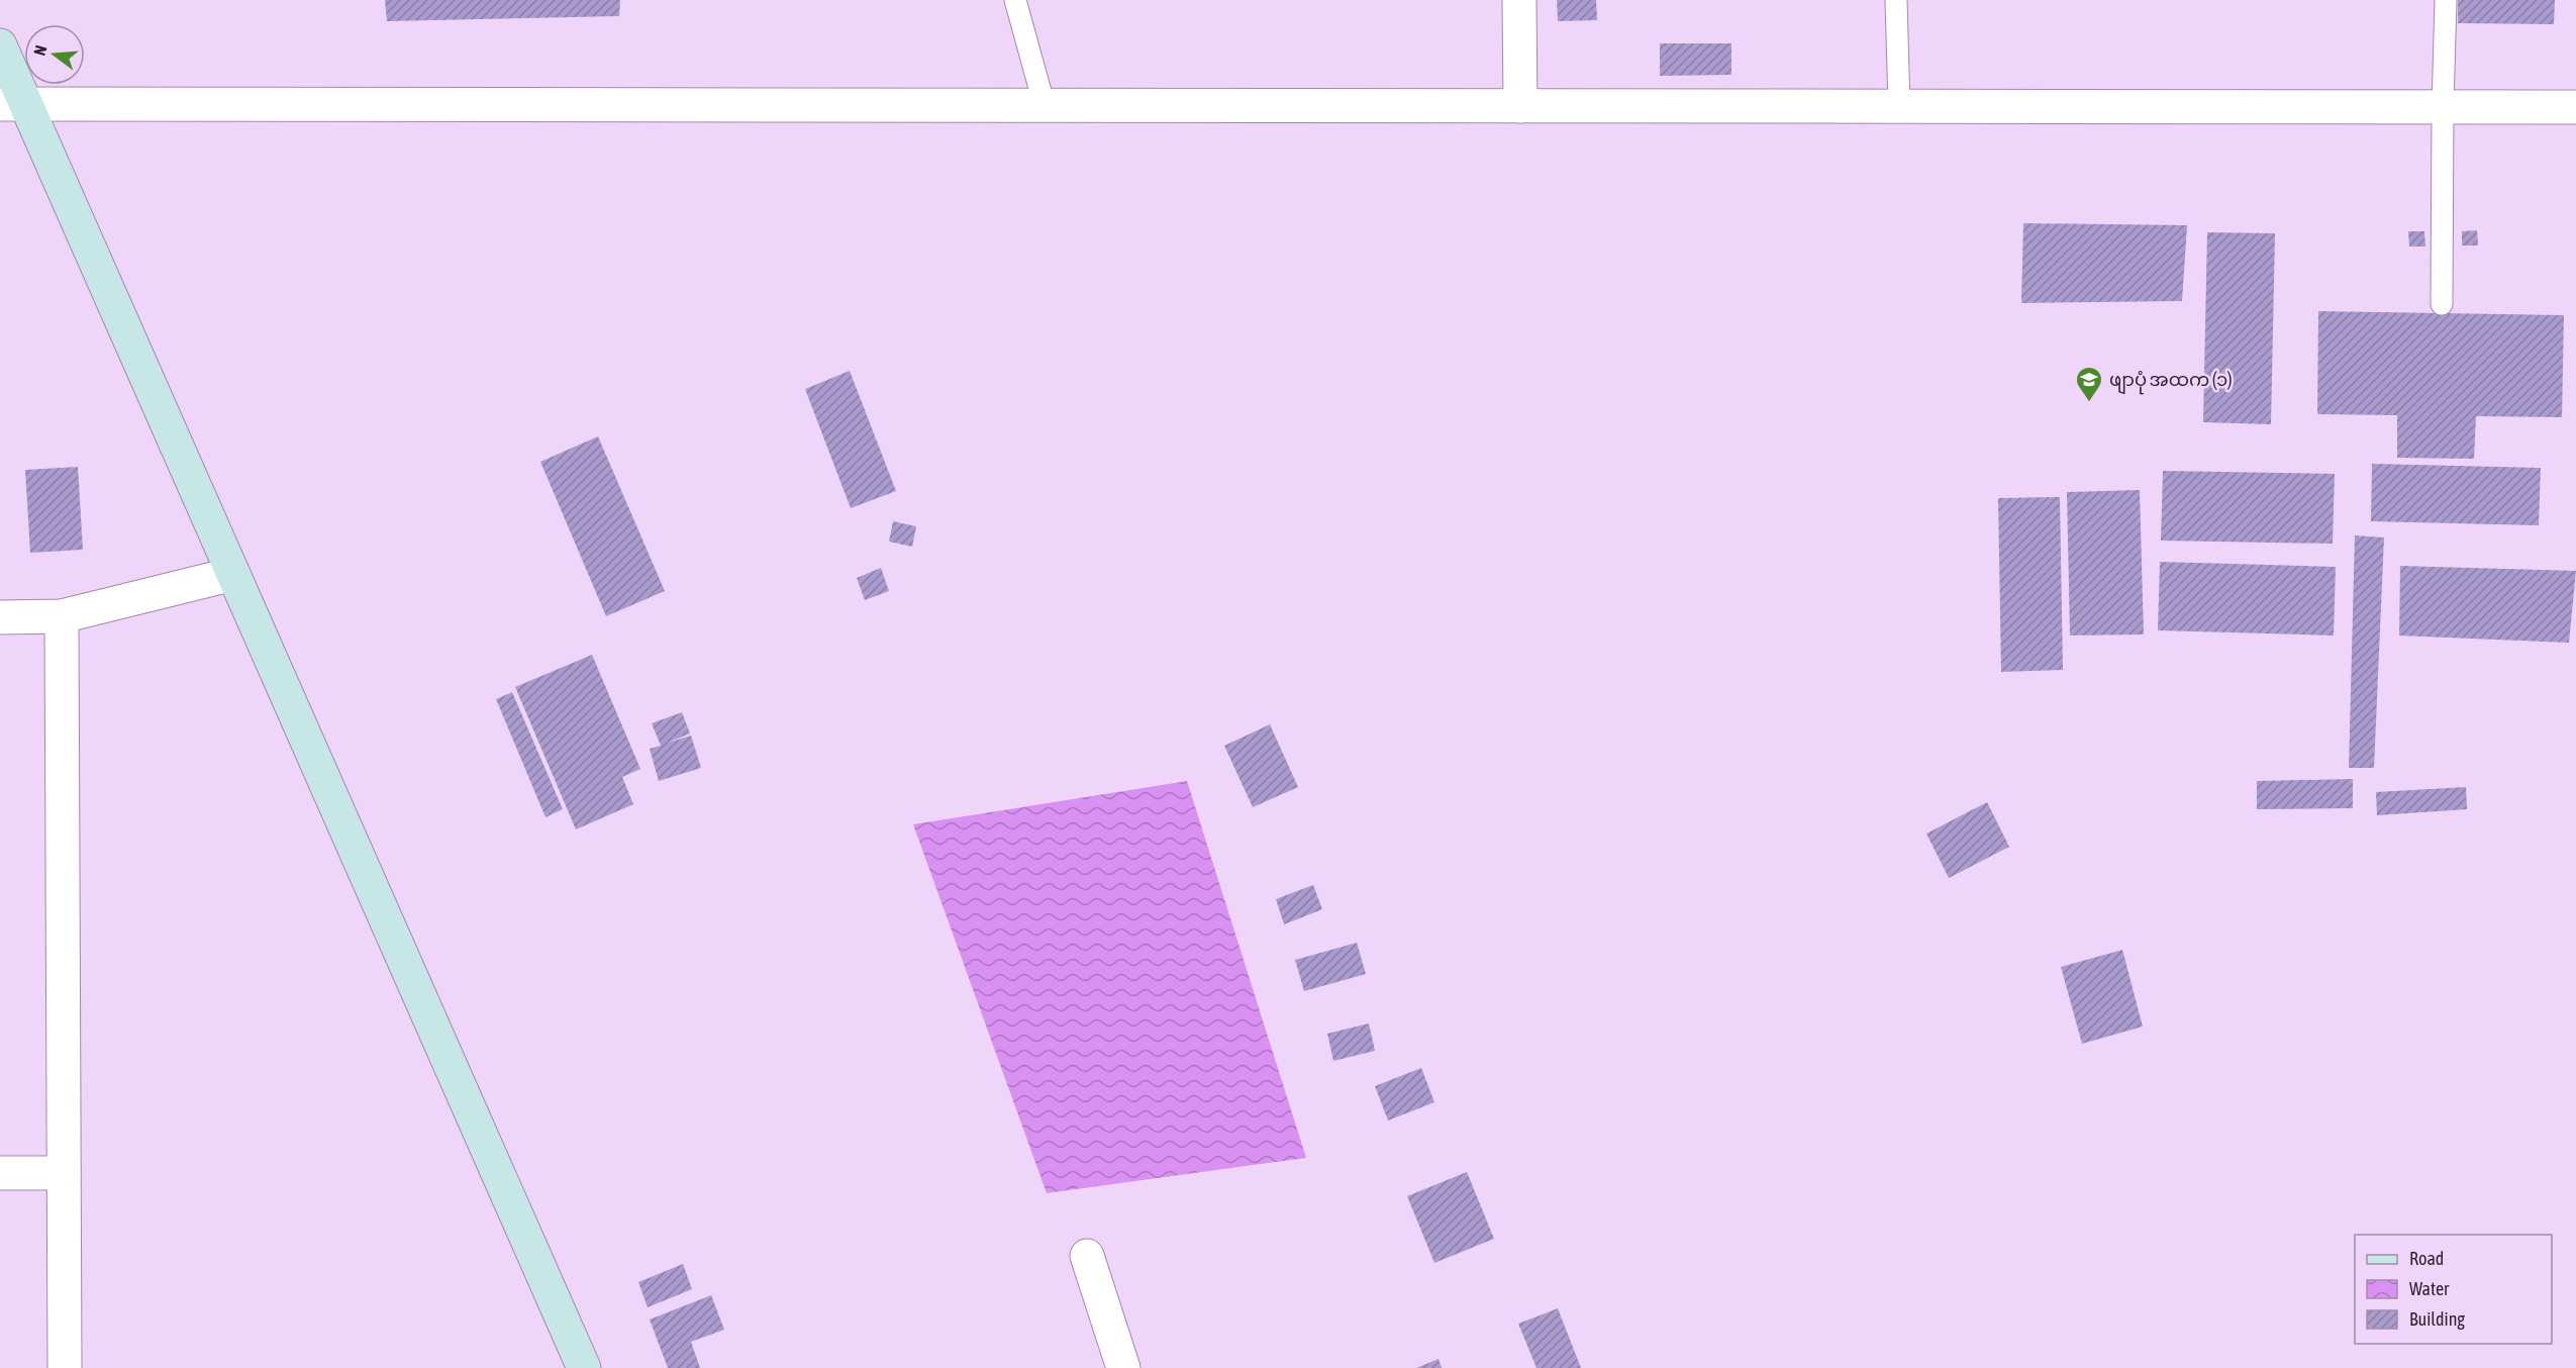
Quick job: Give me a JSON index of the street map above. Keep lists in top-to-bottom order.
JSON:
{
  "places": {
    "school or university": ["ဖျာပုံ အထက (၁)"]
  },
  "legend": ["Road", "Water", "Building"],
  "north": "left"
}
